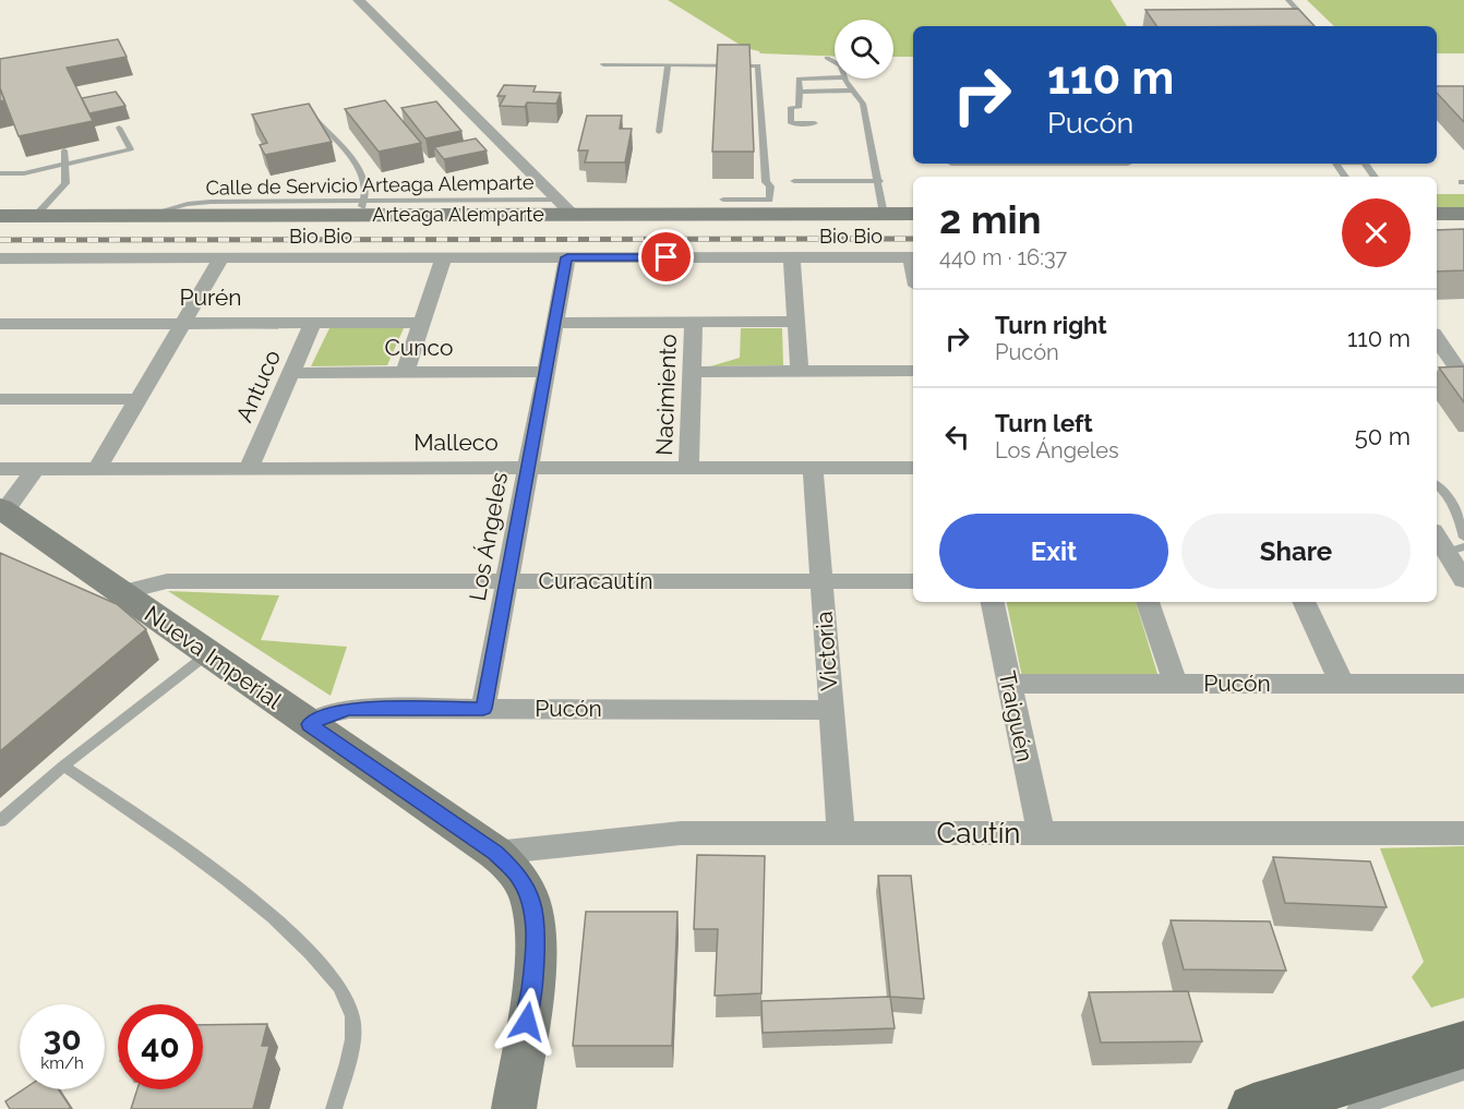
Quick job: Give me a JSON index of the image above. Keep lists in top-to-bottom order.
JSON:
{
  "streets": {
    "main road": ["Arteaga Alemparte", "Nueva Imperial"],
    "street": [
      "Bio Bio",
      "Purén",
      "Cunco",
      "Antuco",
      "Nacimiento",
      "Malleco",
      "Los Ángeles",
      "Curacautín",
      "Victoria",
      "Pucón",
      "Traiguén",
      "Cautín"
    ],
    "lane": ["Calle de Servicio Arteaga Alemparte"]
  },
  "crossings": [
    ["Calle de Servicio Arteaga Alemparte", "Arteaga Alemparte"],
    ["Bio Bio", "Los Ángeles"],
    ["Purén", "Antuco"],
    ["Cunco", "Antuco"],
    ["Cunco", "Los Ángeles"],
    ["Antuco", "Malleco"],
    ["Nacimiento", "Malleco"],
    ["Malleco", "Los Ángeles"],
    ["Malleco", "Victoria"],
    ["Los Ángeles", "Curacautín"],
    ["Los Ángeles", "Pucón"],
    ["Curacautín", "Victoria"],
    ["Curacautín", "Nueva Imperial"],
    ["Victoria", "Pucón"],
    ["Victoria", "Cautín"],
    ["Nueva Imperial", "Pucón"],
    ["Nueva Imperial", "Cautín"],
    ["Pucón", "Traiguén"],
    ["Traiguén", "Cautín"]
  ],
  "page": {
    "turn": ["110 m", "Pucón"],
    "heading": ["2 min", "440 m · 16:37"],
    "list": [
      {
        "name": "Turn right",
        "note": "Pucón",
        "value": "110 m"
      },
      {
        "name": "Turn left",
        "note": "Los Ángeles",
        "value": "50 m"
      }
    ],
    "buttons": ["Exit", "Share"],
    "speed": "30 km/h",
    "limit": "40"
  }
}
